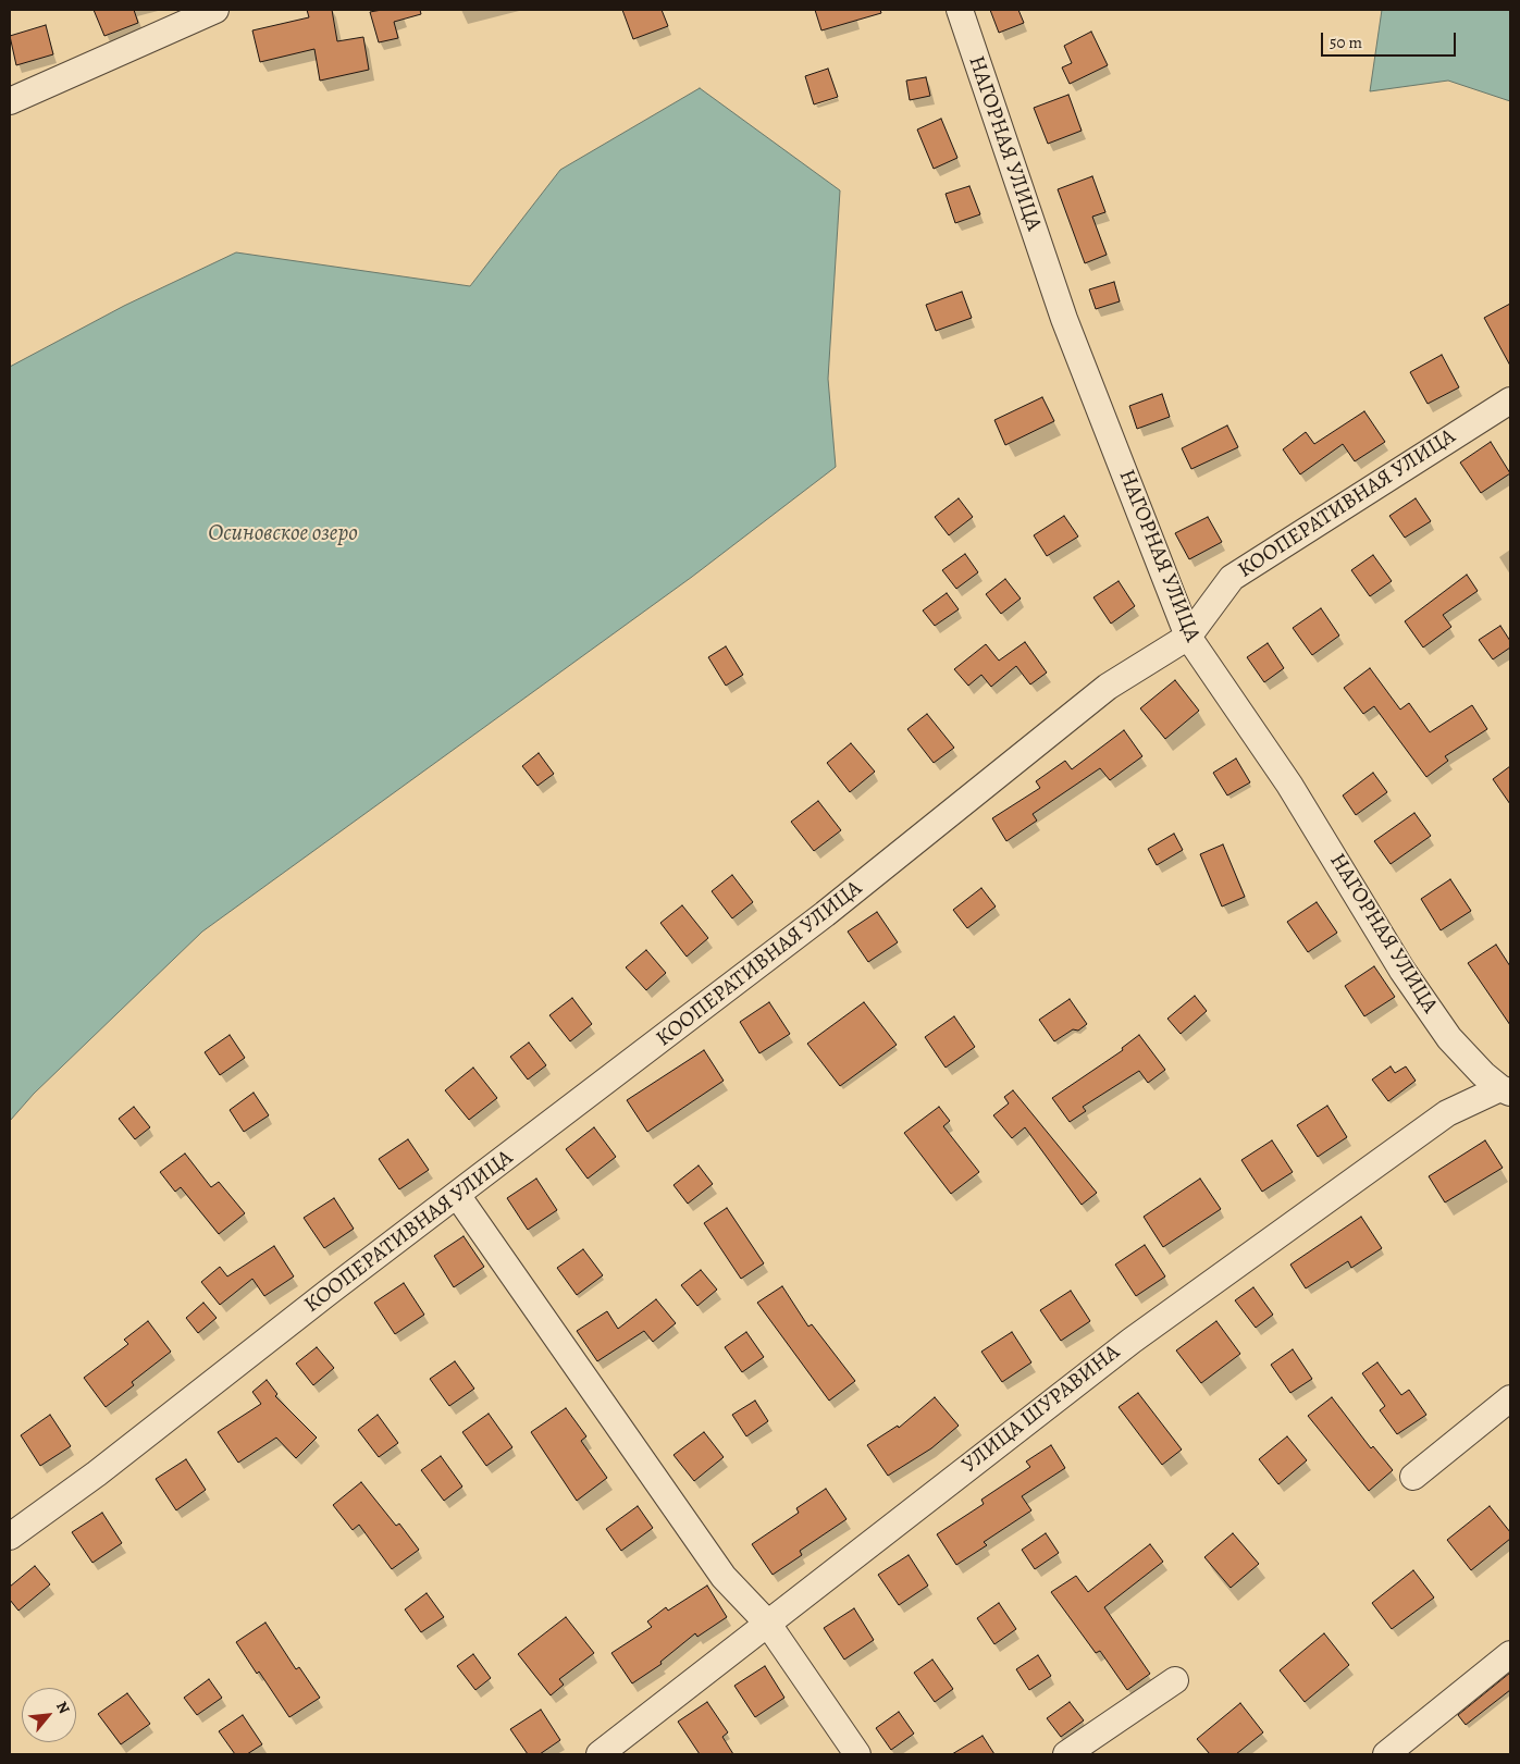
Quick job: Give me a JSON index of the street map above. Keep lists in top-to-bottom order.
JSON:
{
  "streets": {
    "street": ["НАГОРНАЯ УЛИЦА", "КООПЕРАТИВНАЯ УЛИЦА", "УЛИЦА ШУРАВИНА"]
  },
  "crossings": [
    ["НАГОРНАЯ УЛИЦА", "КООПЕРАТИВНАЯ УЛИЦА"],
    ["НАГОРНАЯ УЛИЦА", "УЛИЦА ШУРАВИНА"]
  ],
  "water": ["Осиновское озеро"],
  "scale_bar": "50 m",
  "north": "top right"
}
